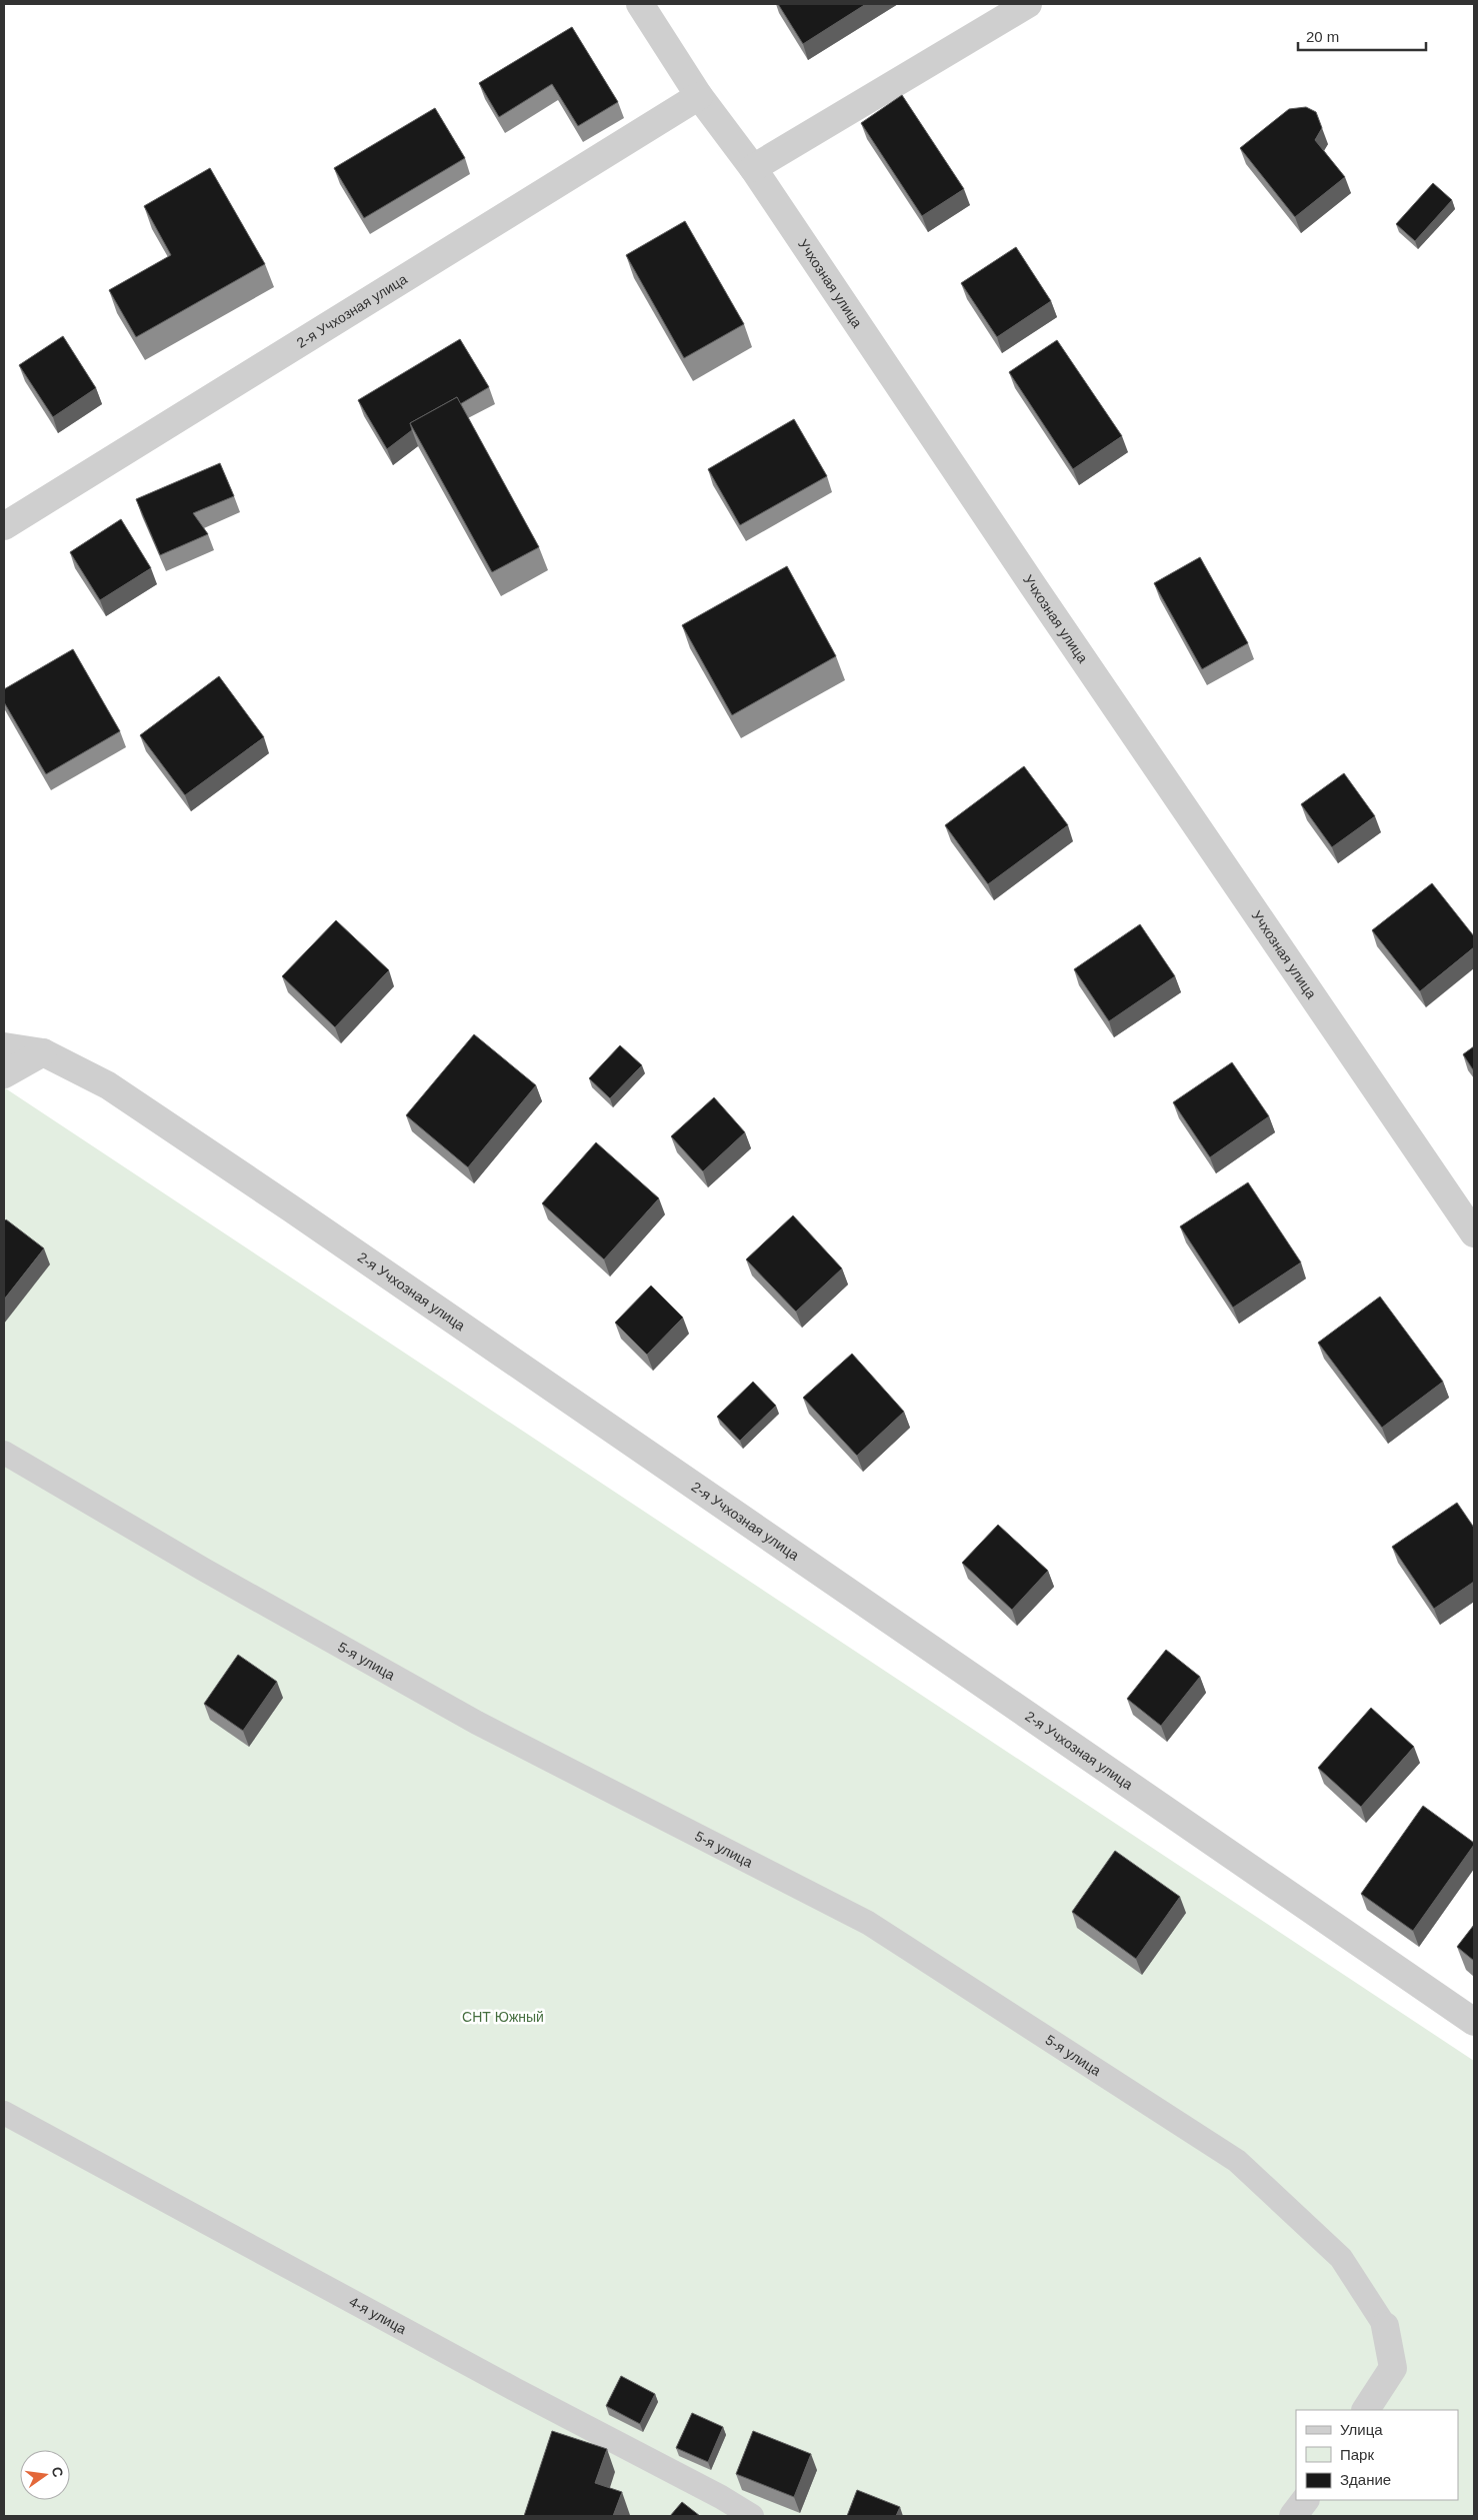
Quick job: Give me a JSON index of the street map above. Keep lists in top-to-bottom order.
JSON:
{
  "streets": {
    "street": ["Учхозная улица", "2-я Учхозная улица"],
    "lane": ["5-я улица", "4-я улица"]
  },
  "crossings": [
    ["Учхозная улица", "2-я Учхозная улица"]
  ],
  "parks": ["СНТ Южный"],
  "legend": ["Улица", "Парк", "Здание"],
  "scale_bar": "20 m",
  "north": "right"
}
